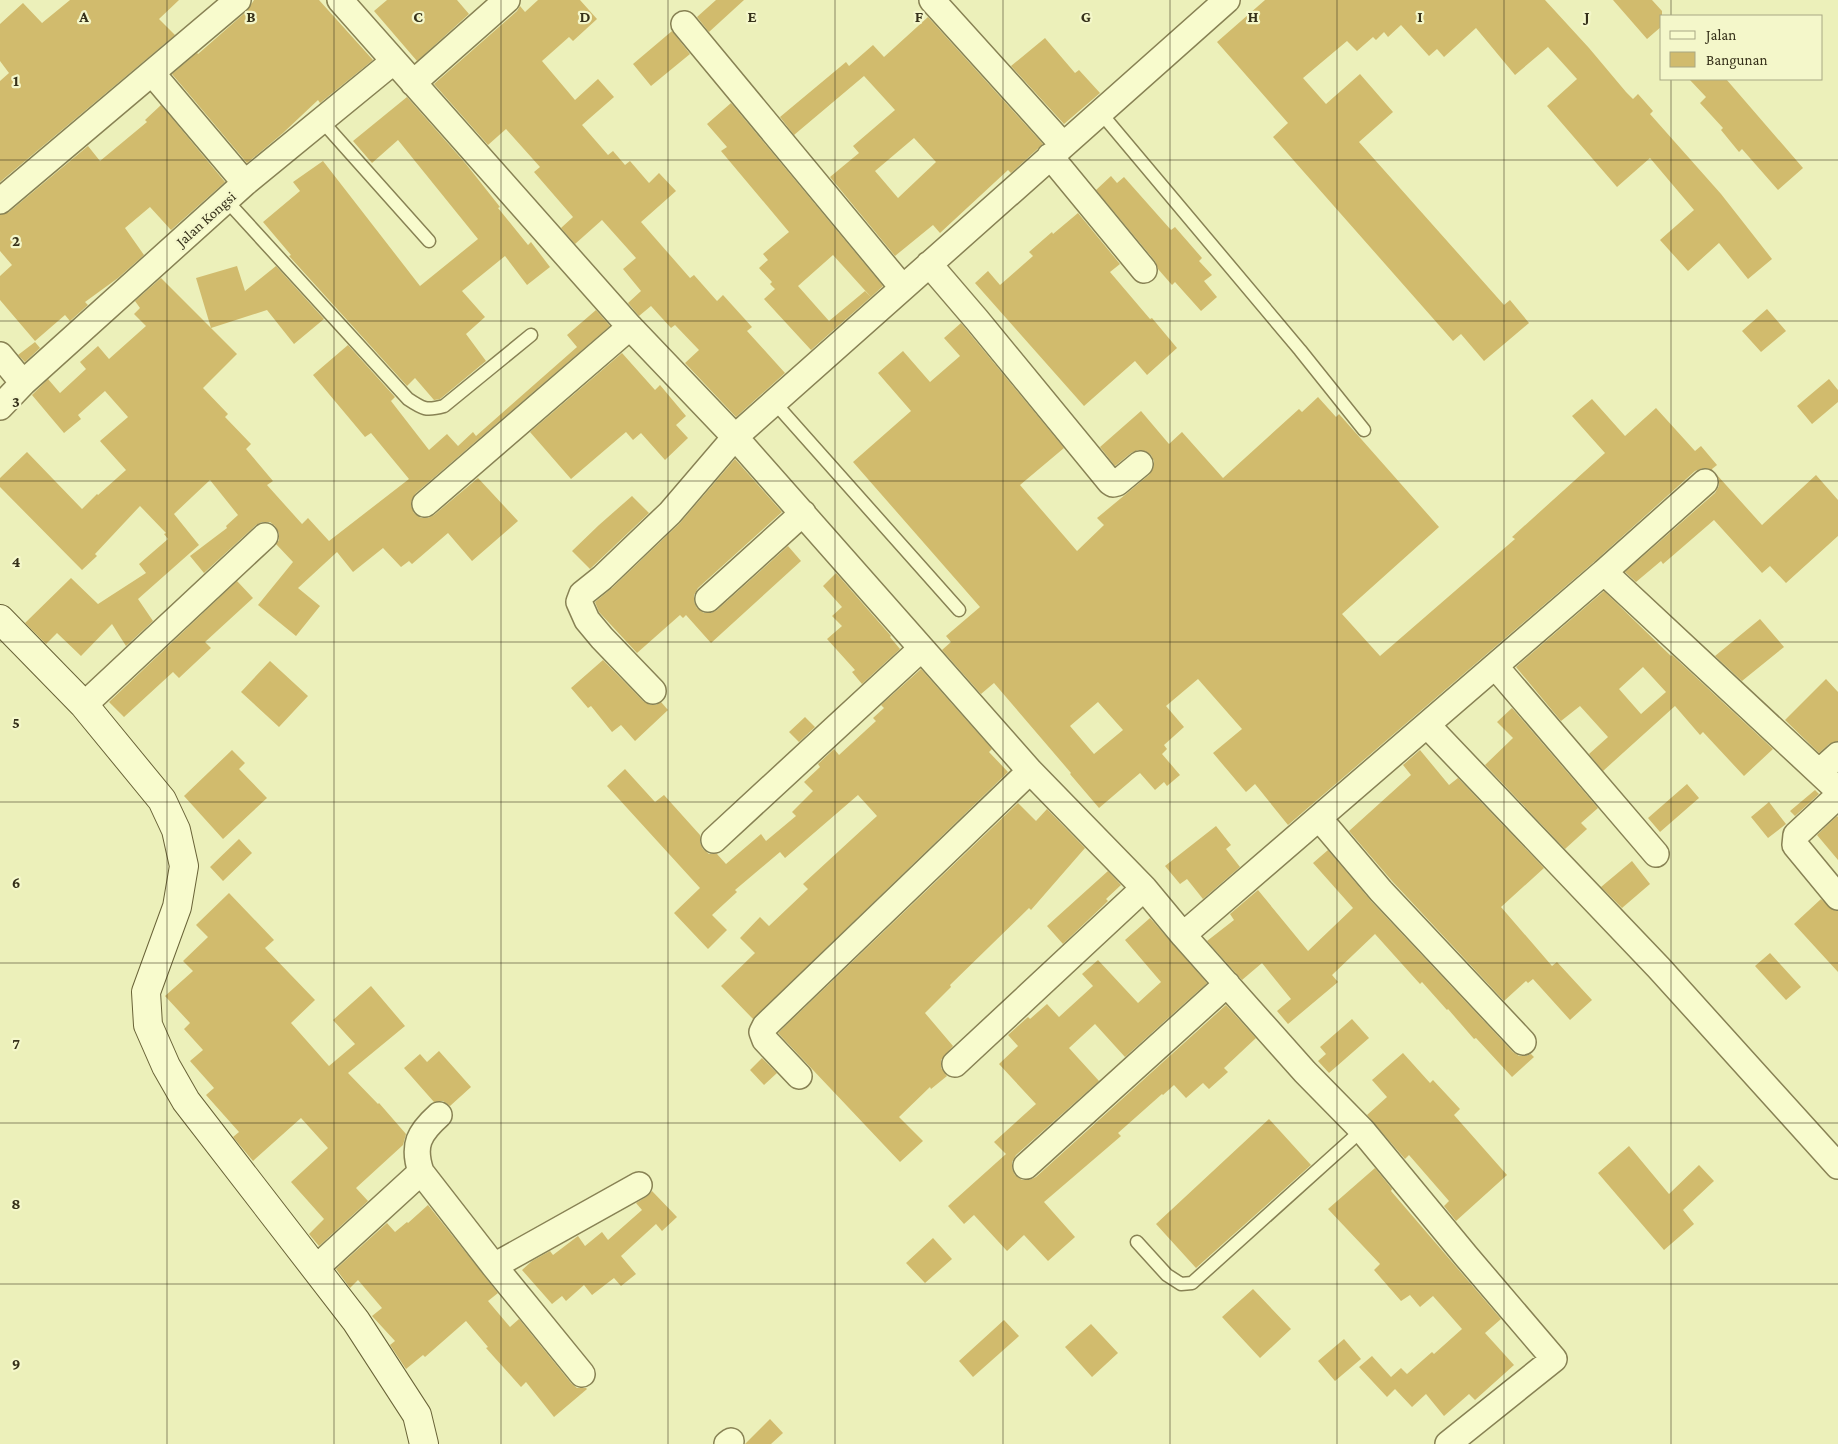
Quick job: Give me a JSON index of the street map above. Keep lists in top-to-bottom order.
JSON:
{
  "streets": {
    "street": ["Jalan Kongsi"]
  },
  "legend": ["Jalan", "Bangunan"],
  "grid": {
    "columns": [
      "A",
      "B",
      "C",
      "D",
      "E",
      "F",
      "G",
      "H",
      "I",
      "J"
    ],
    "rows": [
      "1",
      "2",
      "3",
      "4",
      "5",
      "6",
      "7",
      "8",
      "9"
    ]
  }
}
